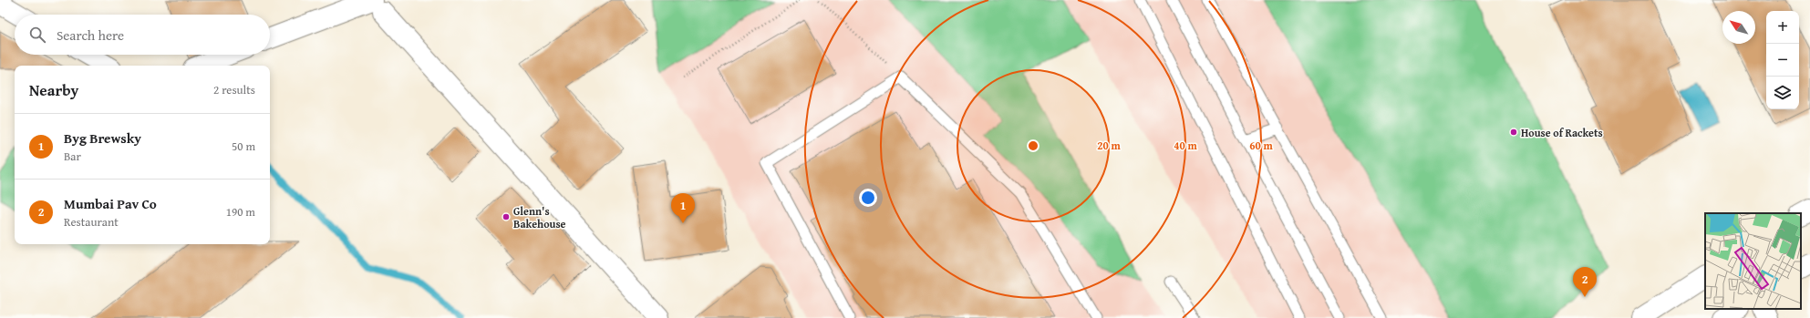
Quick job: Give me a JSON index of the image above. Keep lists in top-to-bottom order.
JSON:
{
  "places": ["House of Rackets", "Glenn's Bakehouse"],
  "north": "top left",
  "page": {
    "map_buttons": ["+", "−"],
    "search": "Search here",
    "heading": ["Nearby", "2 results"],
    "list": [
      {
        "mark": "1",
        "name": "Byg Brewsky",
        "note": "Bar",
        "value": "50 m"
      },
      {
        "mark": "2",
        "name": "Mumbai Pav Co",
        "note": "Restaurant",
        "value": "190 m"
      }
    ],
    "pins": ["1", "2"]
  },
  "rings": ["20 m", "40 m", "60 m"]
}
